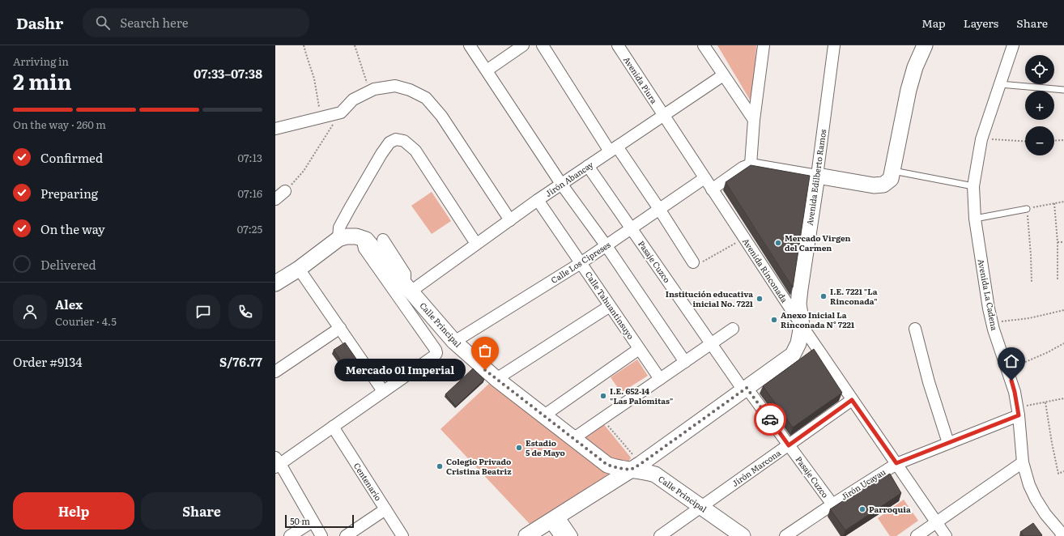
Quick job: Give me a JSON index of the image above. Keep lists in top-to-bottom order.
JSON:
{
  "streets": {
    "street": [
      "Avenida Piura",
      "Avenida Edilberto Ramos",
      "Jirón Abancay",
      "Pasaje Cuzco",
      "Calle Los Cipreses",
      "Avenida Rinconada",
      "Avenida La Cadena",
      "Calle Tahuantinsuyo",
      "Calle Principal",
      "Jirón Marcona",
      "Centenario",
      "Jirón Ucayau"
    ]
  },
  "crossings": [
    ["Avenida Piura", "Jirón Abancay"],
    ["Avenida Piura", "Avenida Rinconada"],
    ["Avenida Edilberto Ramos", "Pasaje Cuzco"],
    ["Avenida Edilberto Ramos", "Avenida Rinconada"],
    ["Avenida Edilberto Ramos", "Calle Principal"],
    ["Jirón Abancay", "Pasaje Cuzco"],
    ["Jirón Abancay", "Avenida Rinconada"],
    ["Jirón Abancay", "Calle Tahuantinsuyo"],
    ["Jirón Abancay", "Calle Principal"],
    ["Pasaje Cuzco", "Calle Los Cipreses"],
    ["Pasaje Cuzco", "Jirón Marcona"],
    ["Pasaje Cuzco", "Jirón Ucayau"],
    ["Calle Los Cipreses", "Avenida Rinconada"],
    ["Calle Los Cipreses", "Calle Tahuantinsuyo"],
    ["Calle Los Cipreses", "Calle Principal"],
    ["Avenida Rinconada", "Jirón Marcona"],
    ["Avenida Rinconada", "Jirón Ucayau"],
    ["Avenida La Cadena", "Jirón Ucayau"],
    ["Calle Principal", "Jirón Marcona"]
  ],
  "places": [
    "Mercado Virgen del Carmen",
    "I.E. 7221 \"La Rinconada\"",
    "Institución educativa inicial No. 7221",
    "Anexo Inicial La Rinconada N° 7221",
    "Mercado 01 Imperial",
    "I.E. 652-14 \"Las Palomitas\"",
    "Estadio 5 de Mayo",
    "Colegio Privado Cristina Beatriz",
    "Parroquia"
  ],
  "scale_bar": "50 m",
  "page": {
    "header": "Dashr",
    "search": "Search here",
    "nav": ["Map", "Layers", "Share"],
    "heading": ["2 min", "Arriving in", "07:33–07:38"],
    "panel": [
      "Alex",
      "Courier · 4.5",
      "Order #9134",
      "S/76.77"
    ],
    "map_buttons": ["+", "−"],
    "bar": "On the way · 260 m",
    "list": [
      ["Confirmed", "07:13"],
      ["Preparing", "07:16"],
      ["On the way", "07:25"],
      "Delivered"
    ],
    "bubble": "Mercado 01 Imperial",
    "buttons": ["Help", "Share"],
    "scale": "50 m"
  }
}
